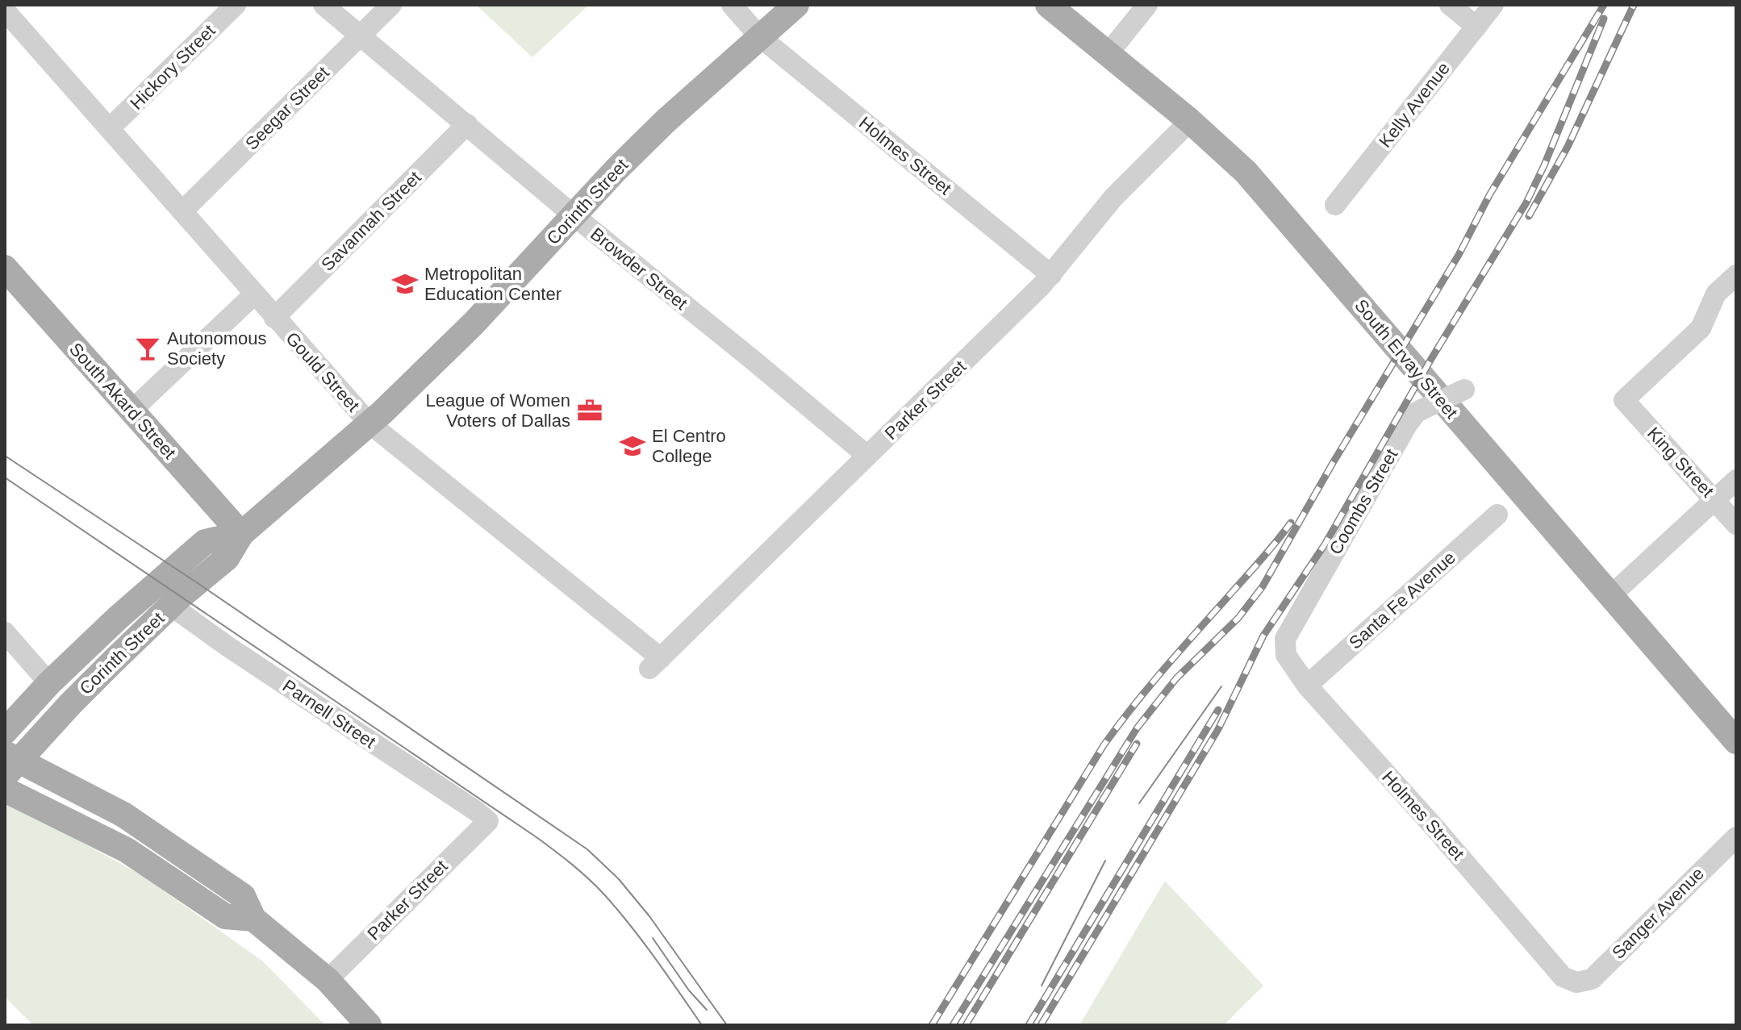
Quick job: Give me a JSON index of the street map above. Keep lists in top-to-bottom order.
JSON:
{
  "streets": {
    "main road": ["Corinth Street", "South Ervay Street", "South Akard Street"],
    "street": [
      "Hickory Street",
      "Kelly Avenue",
      "Seegar Street",
      "Holmes Street",
      "Savannah Street",
      "Browder Street",
      "Gould Street",
      "Parker Street",
      "King Street",
      "Coombs Street",
      "Santa Fe Avenue",
      "Parnell Street",
      "Sanger Avenue"
    ]
  },
  "crossings": [
    ["Hickory Street", "Gould Street"],
    ["Seegar Street", "Browder Street"],
    ["Seegar Street", "Gould Street"],
    ["Holmes Street", "Corinth Street"],
    ["Holmes Street", "Parker Street"],
    ["Holmes Street", "Coombs Street"],
    ["Holmes Street", "Santa Fe Avenue"],
    ["Holmes Street", "Sanger Avenue"],
    ["Corinth Street", "Browder Street"],
    ["Corinth Street", "Gould Street"],
    ["Corinth Street", "South Akard Street"],
    ["Corinth Street", "Parnell Street"],
    ["Savannah Street", "Browder Street"],
    ["Savannah Street", "Gould Street"],
    ["Browder Street", "Parker Street"],
    ["South Ervay Street", "Parker Street"],
    ["Gould Street", "Parker Street"],
    ["Parker Street", "Parnell Street"]
  ],
  "places": {
    "school or university": ["Metropolitan Education Center", "El Centro College"],
    "bar": ["Autonomous Society"],
    "office": ["League of Women Voters of Dallas"]
  }
}
